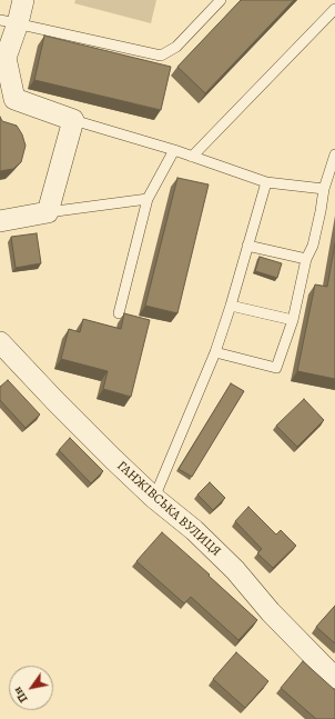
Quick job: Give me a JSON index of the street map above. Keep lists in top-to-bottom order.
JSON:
{
  "streets": {
    "street": ["ГАНЖІВСЬКА ВУЛИЦЯ"]
  },
  "north": "bottom left"
}
